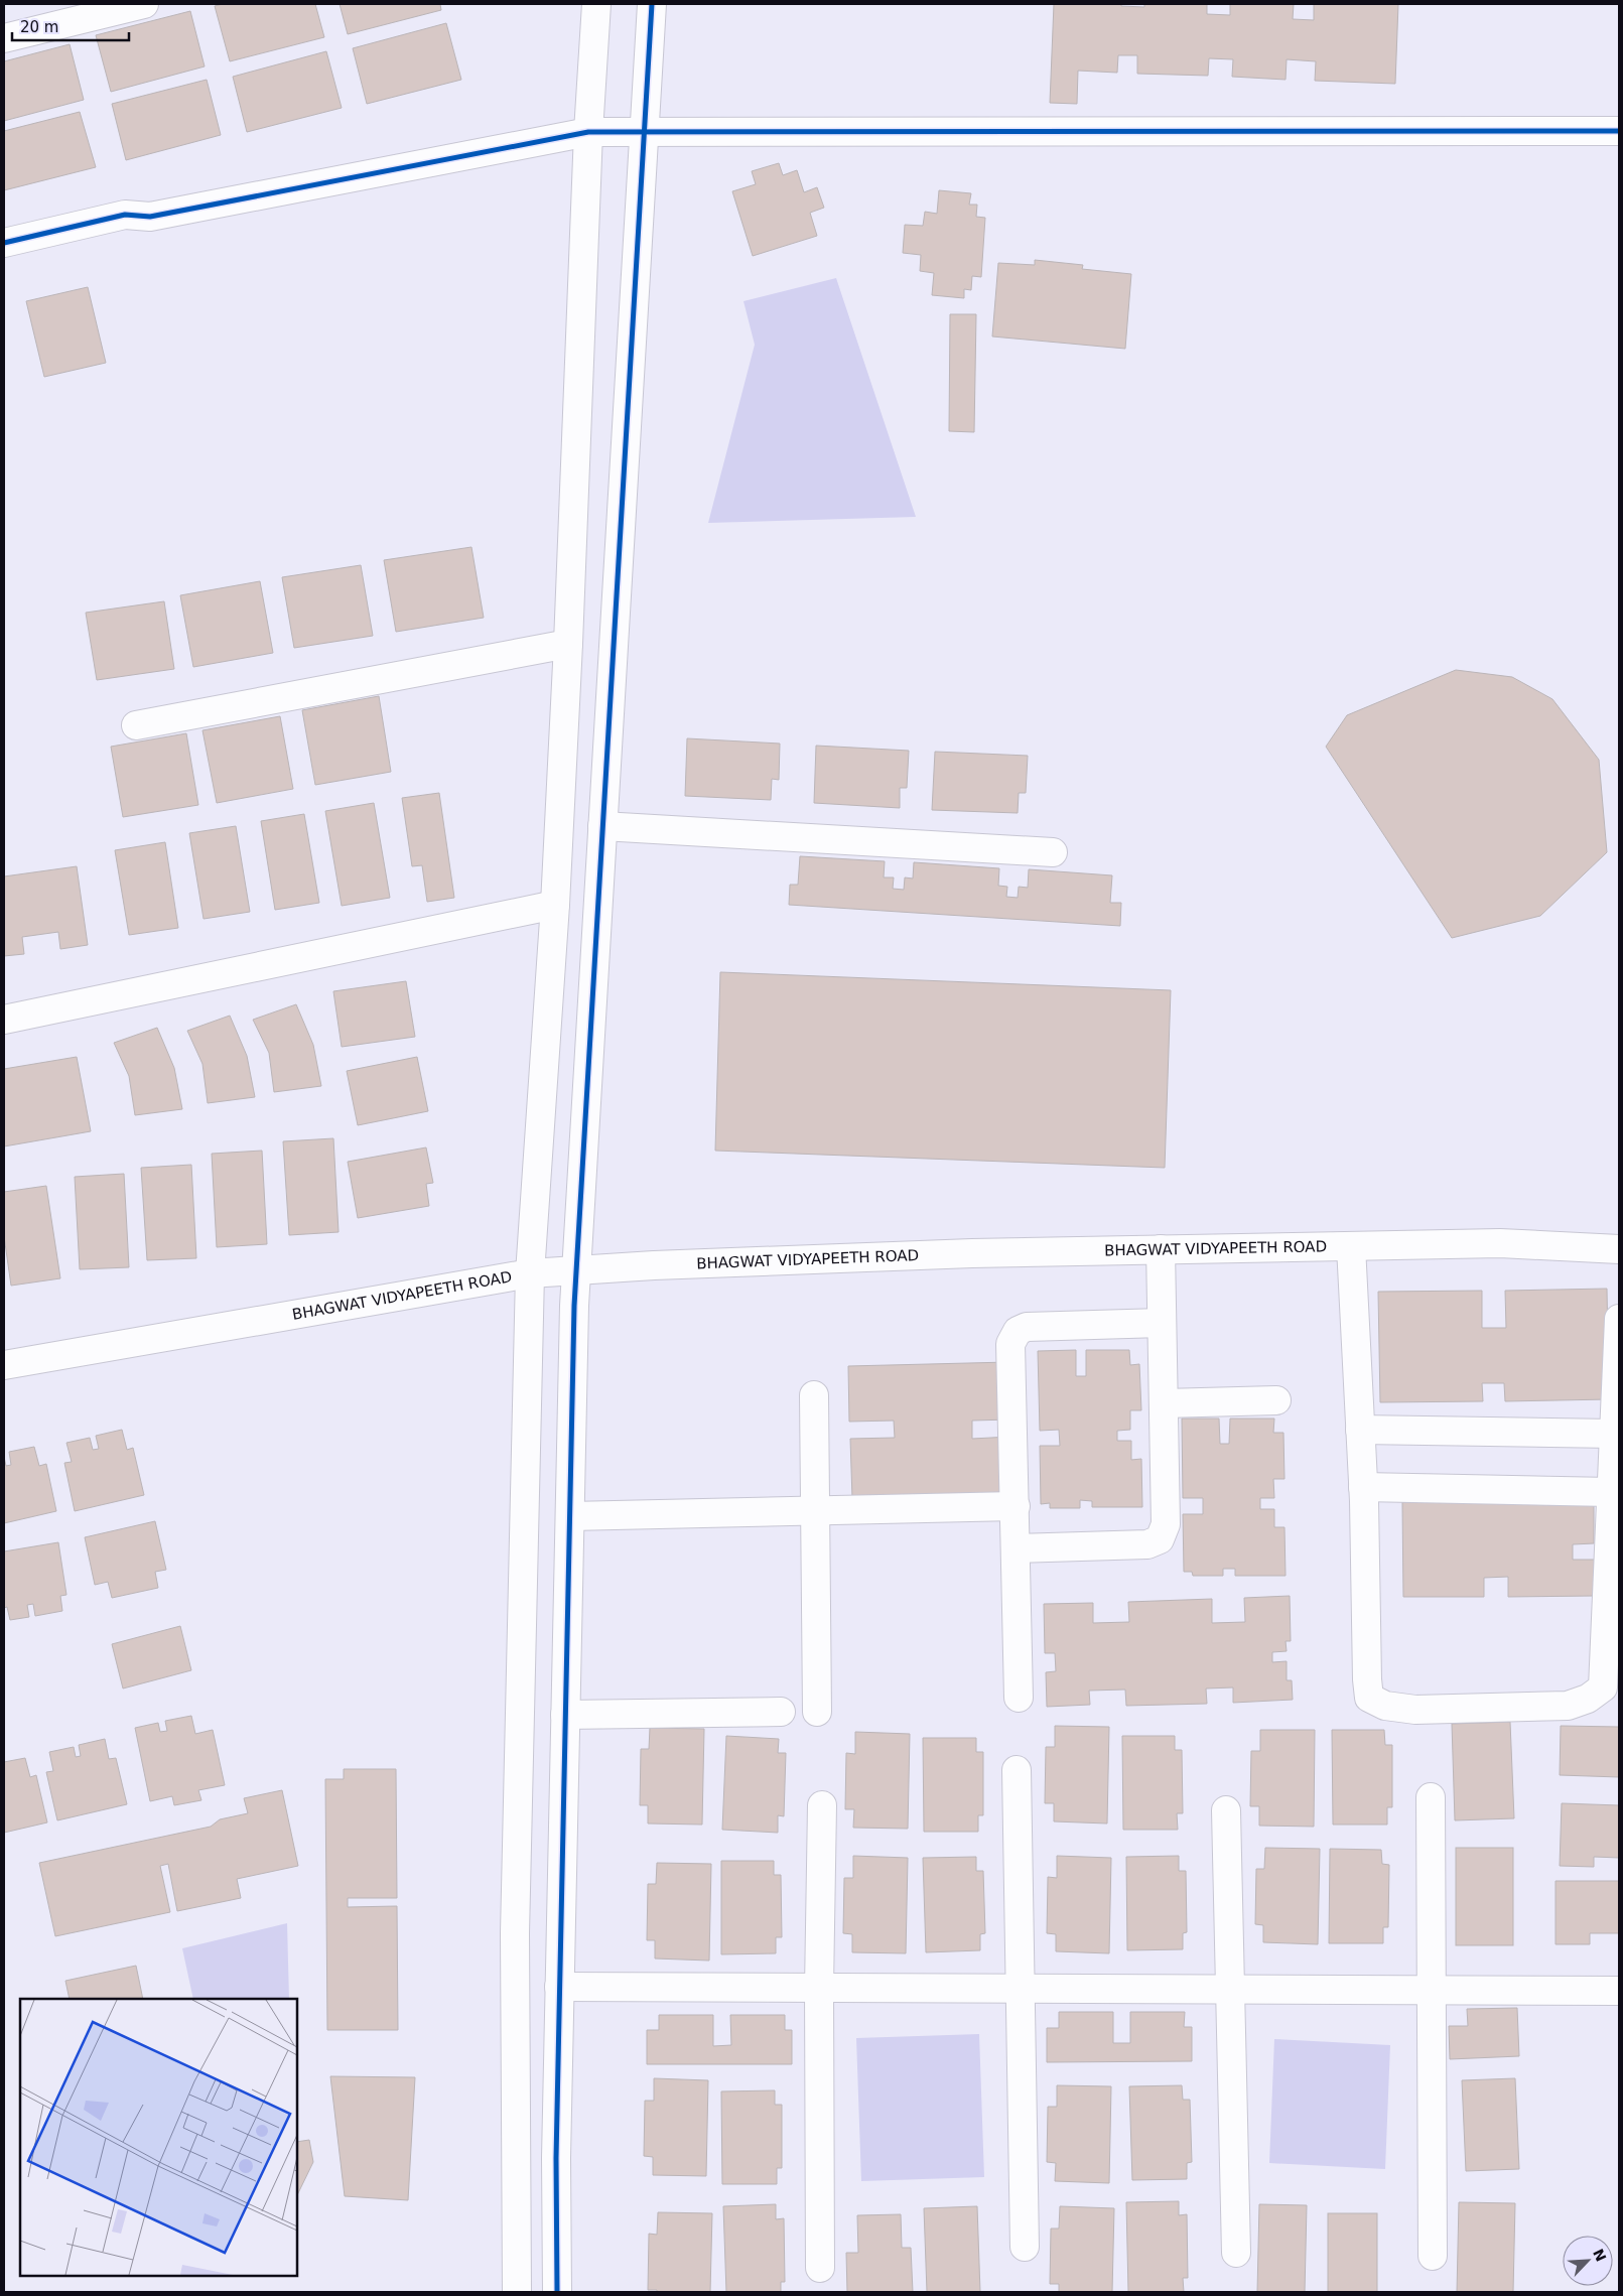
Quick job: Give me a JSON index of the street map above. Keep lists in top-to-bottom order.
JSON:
{
  "streets": {
    "street": ["BHAGWAT VIDYAPEETH ROAD"]
  },
  "scale_bar": "20 m",
  "north": "top right"
}
